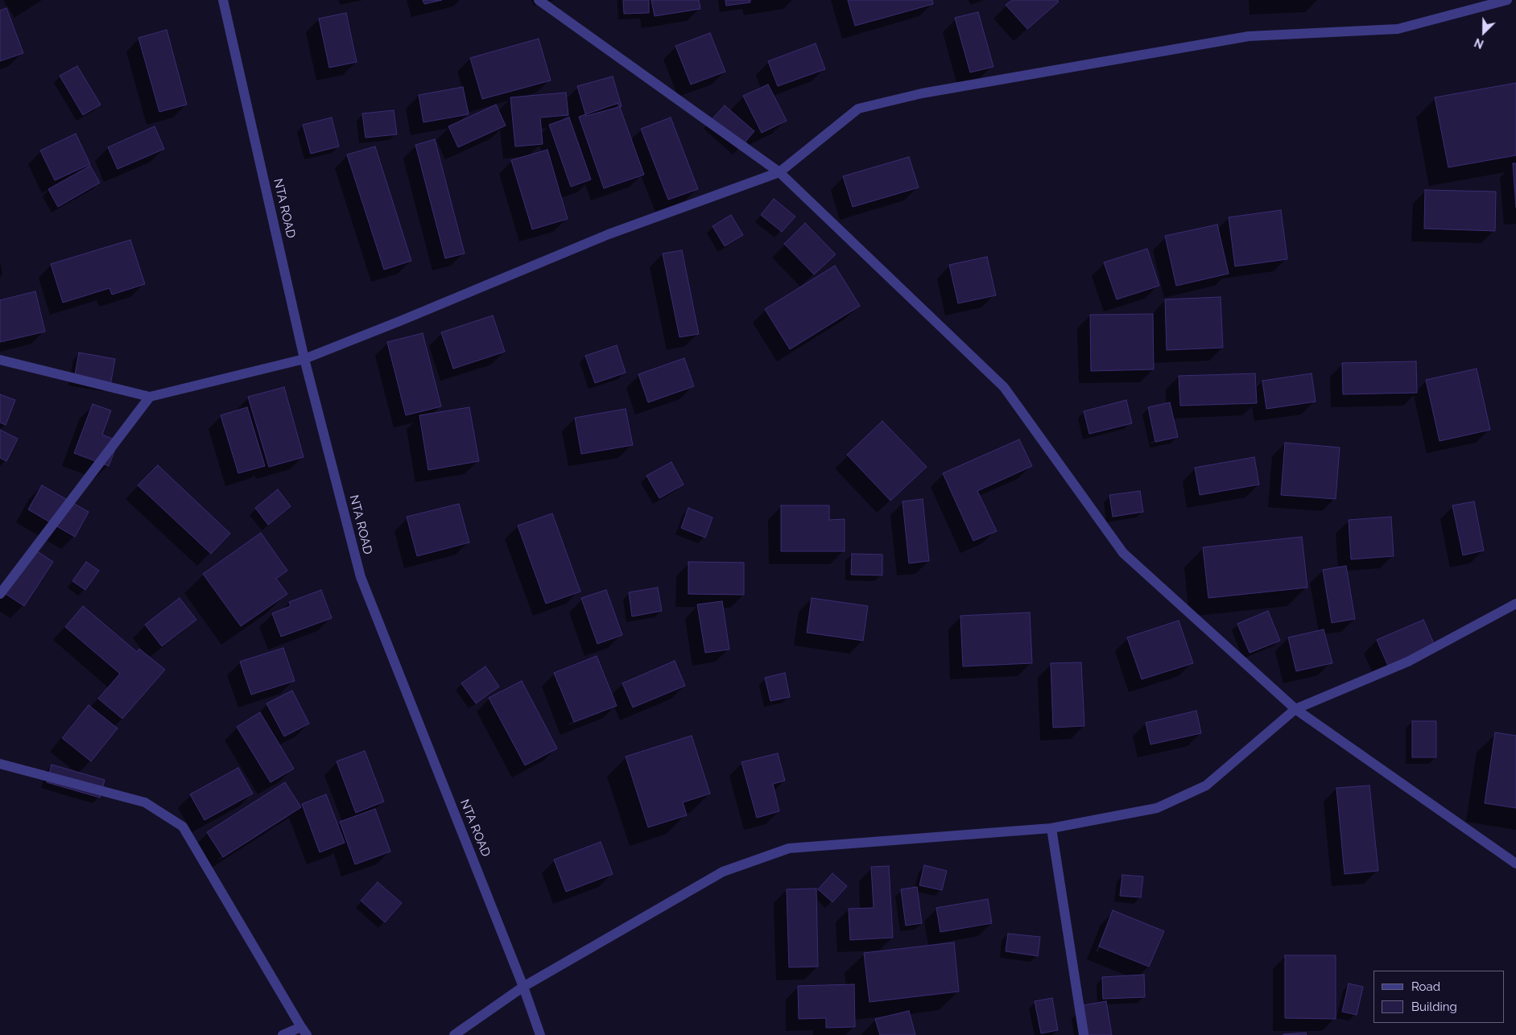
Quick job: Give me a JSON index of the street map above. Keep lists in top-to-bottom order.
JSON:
{
  "streets": {
    "street": ["NTA ROAD"]
  },
  "legend": ["Road", "Building"],
  "north": "bottom left"
}
